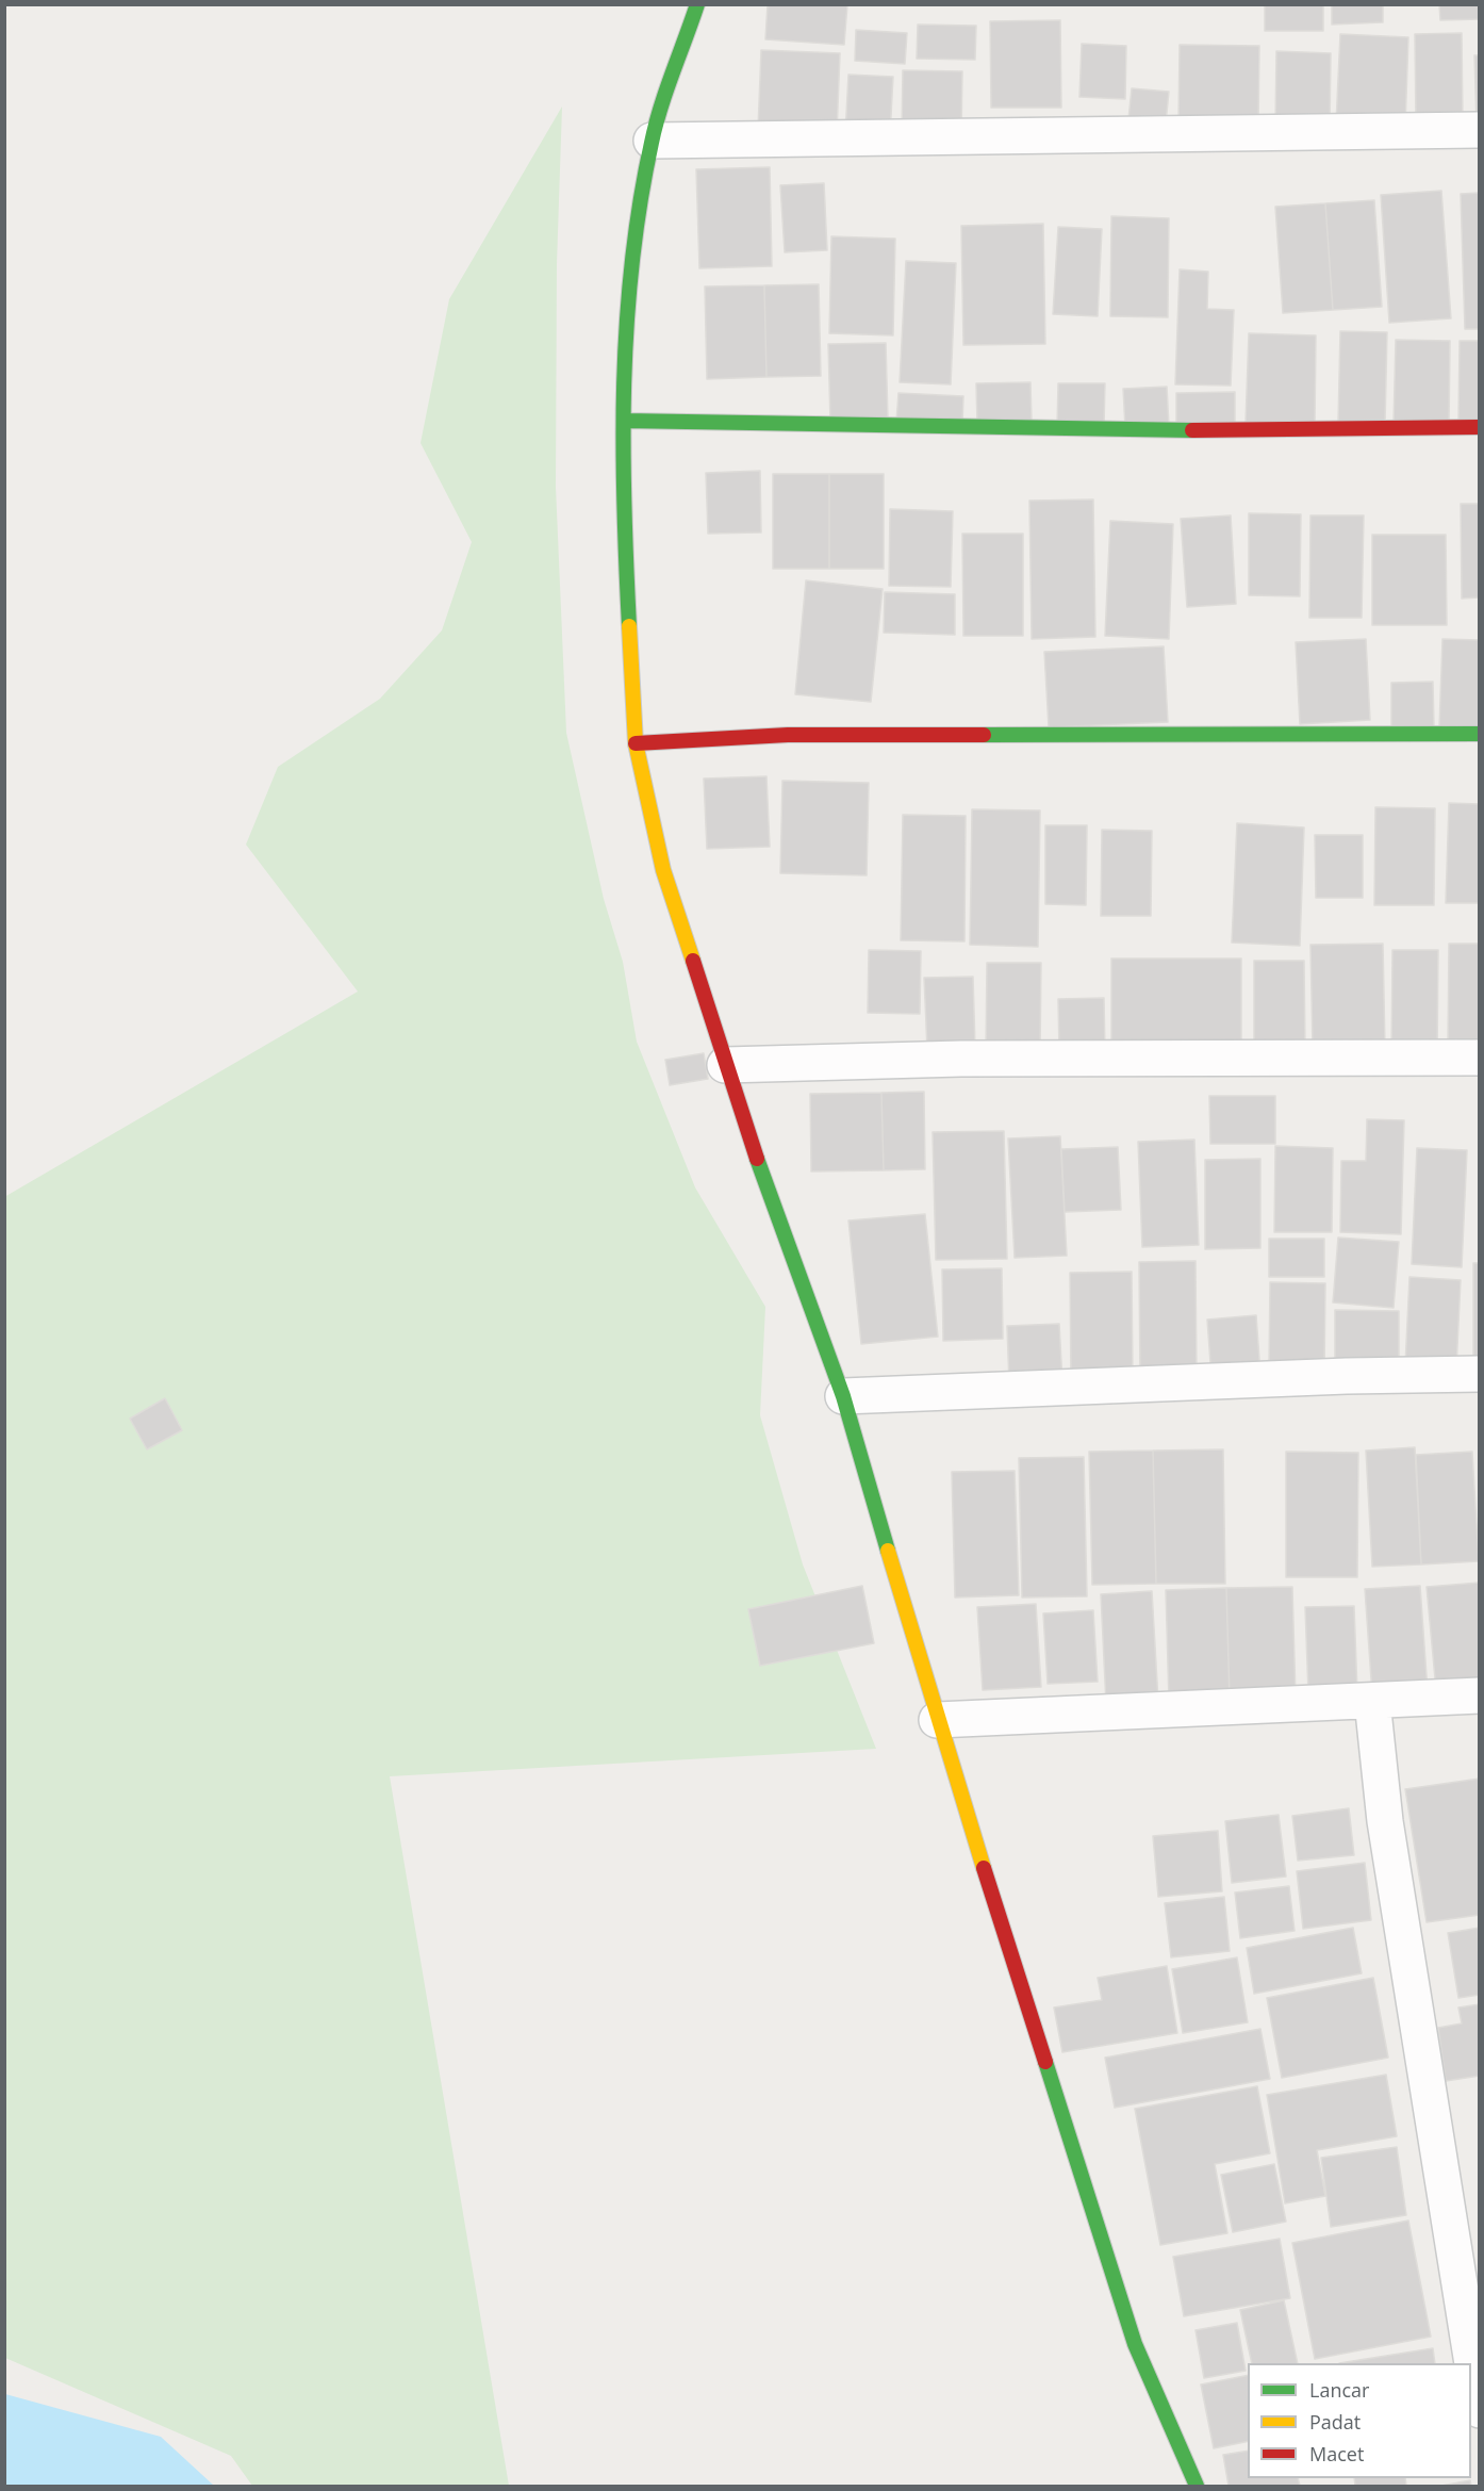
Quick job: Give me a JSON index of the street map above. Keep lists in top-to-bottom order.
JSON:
{
  "legend": ["Lancar", "Padat", "Macet"]
}
